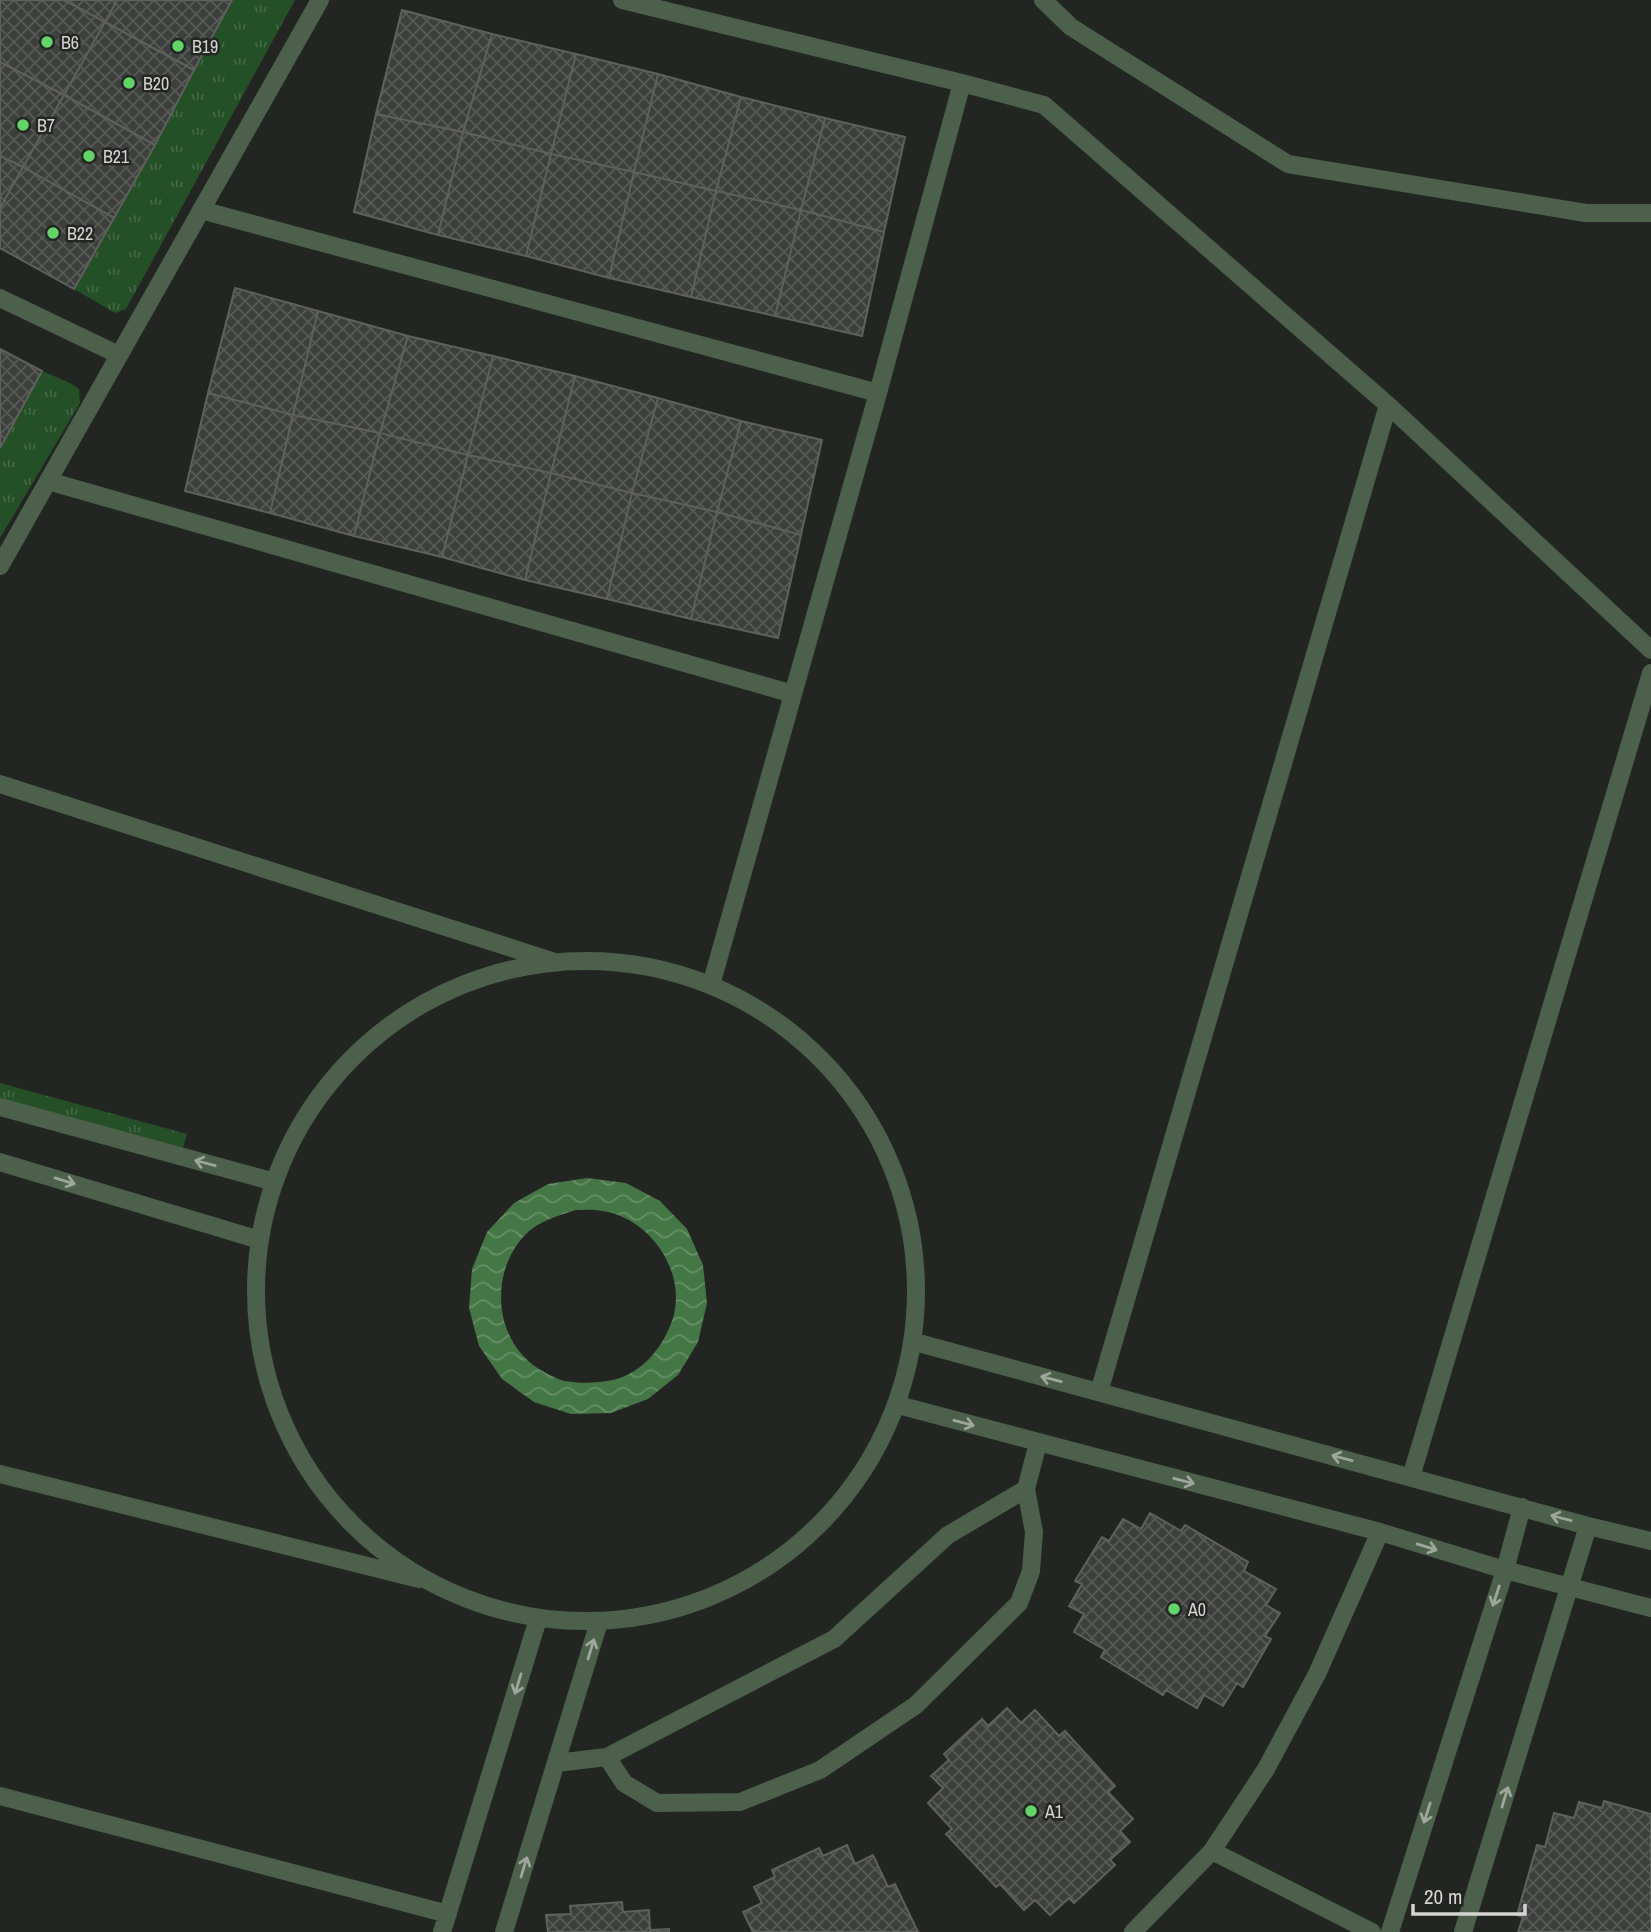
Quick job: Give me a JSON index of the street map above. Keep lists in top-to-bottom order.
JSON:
{
  "places": [
    "B6",
    "B19",
    "B20",
    "B7",
    "B21",
    "B22",
    "A0",
    "A1"
  ],
  "scale_bar": "20 m"
}
